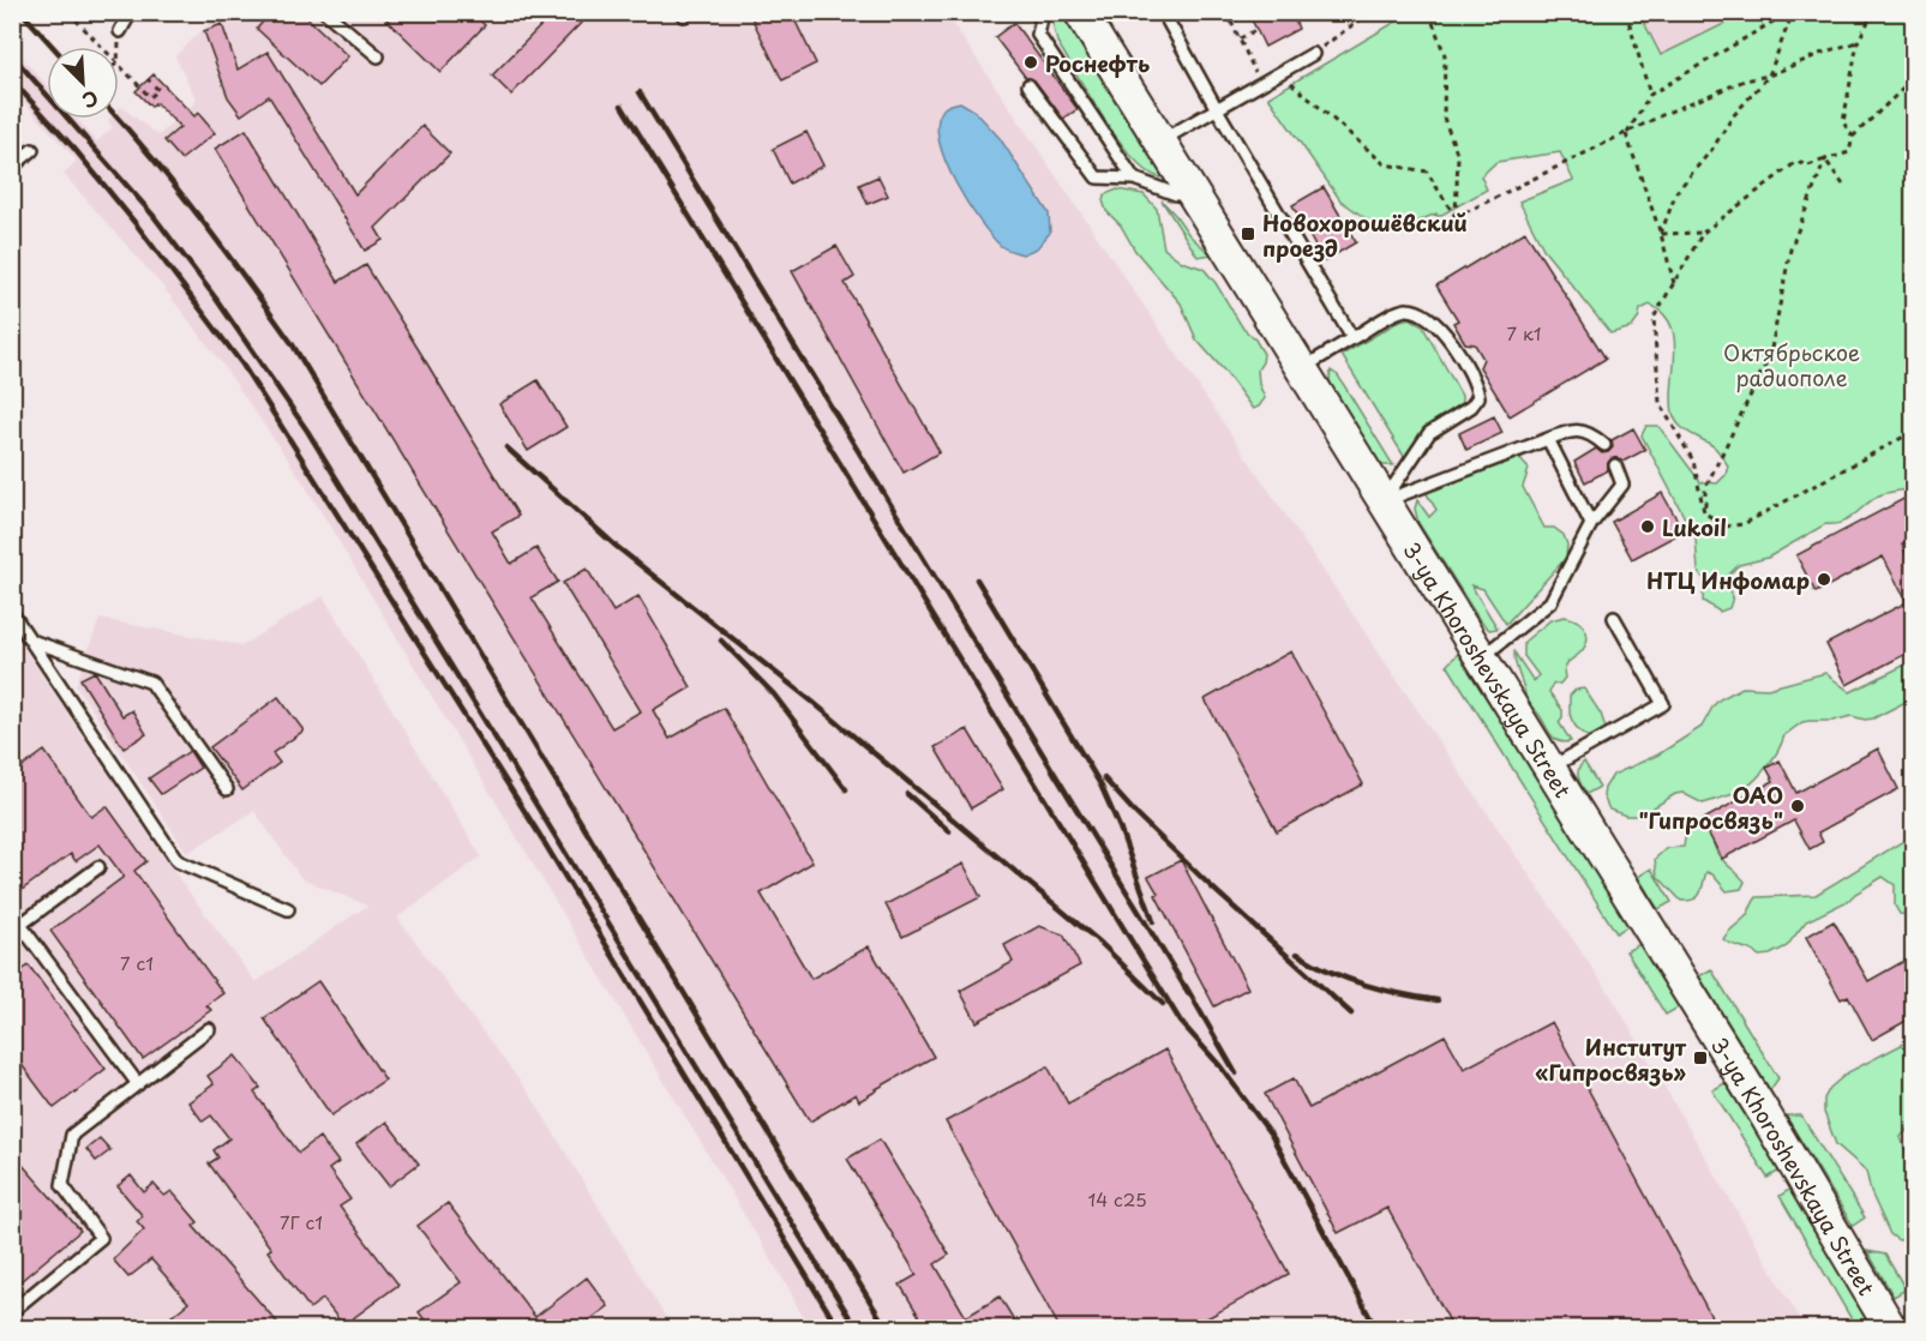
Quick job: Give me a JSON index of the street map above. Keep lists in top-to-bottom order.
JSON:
{
  "streets": {
    "street": ["3-ya Khoroshevskaya Street"]
  },
  "parks": ["Октябрьское радиополе"],
  "places": {
    "other": [
      "Роснефть",
      "Lukoil",
      "НТЦ Инфомар",
      "ОАО \"Гипросвязь\""
    ],
    "transit": ["Новохорошёвский проезд", "Институт «Гипросвязь»"]
  },
  "house_numbers": [
    "7 к1",
    "7 с1",
    "14 с25",
    "7Г с1"
  ],
  "north": "bottom right"
}
